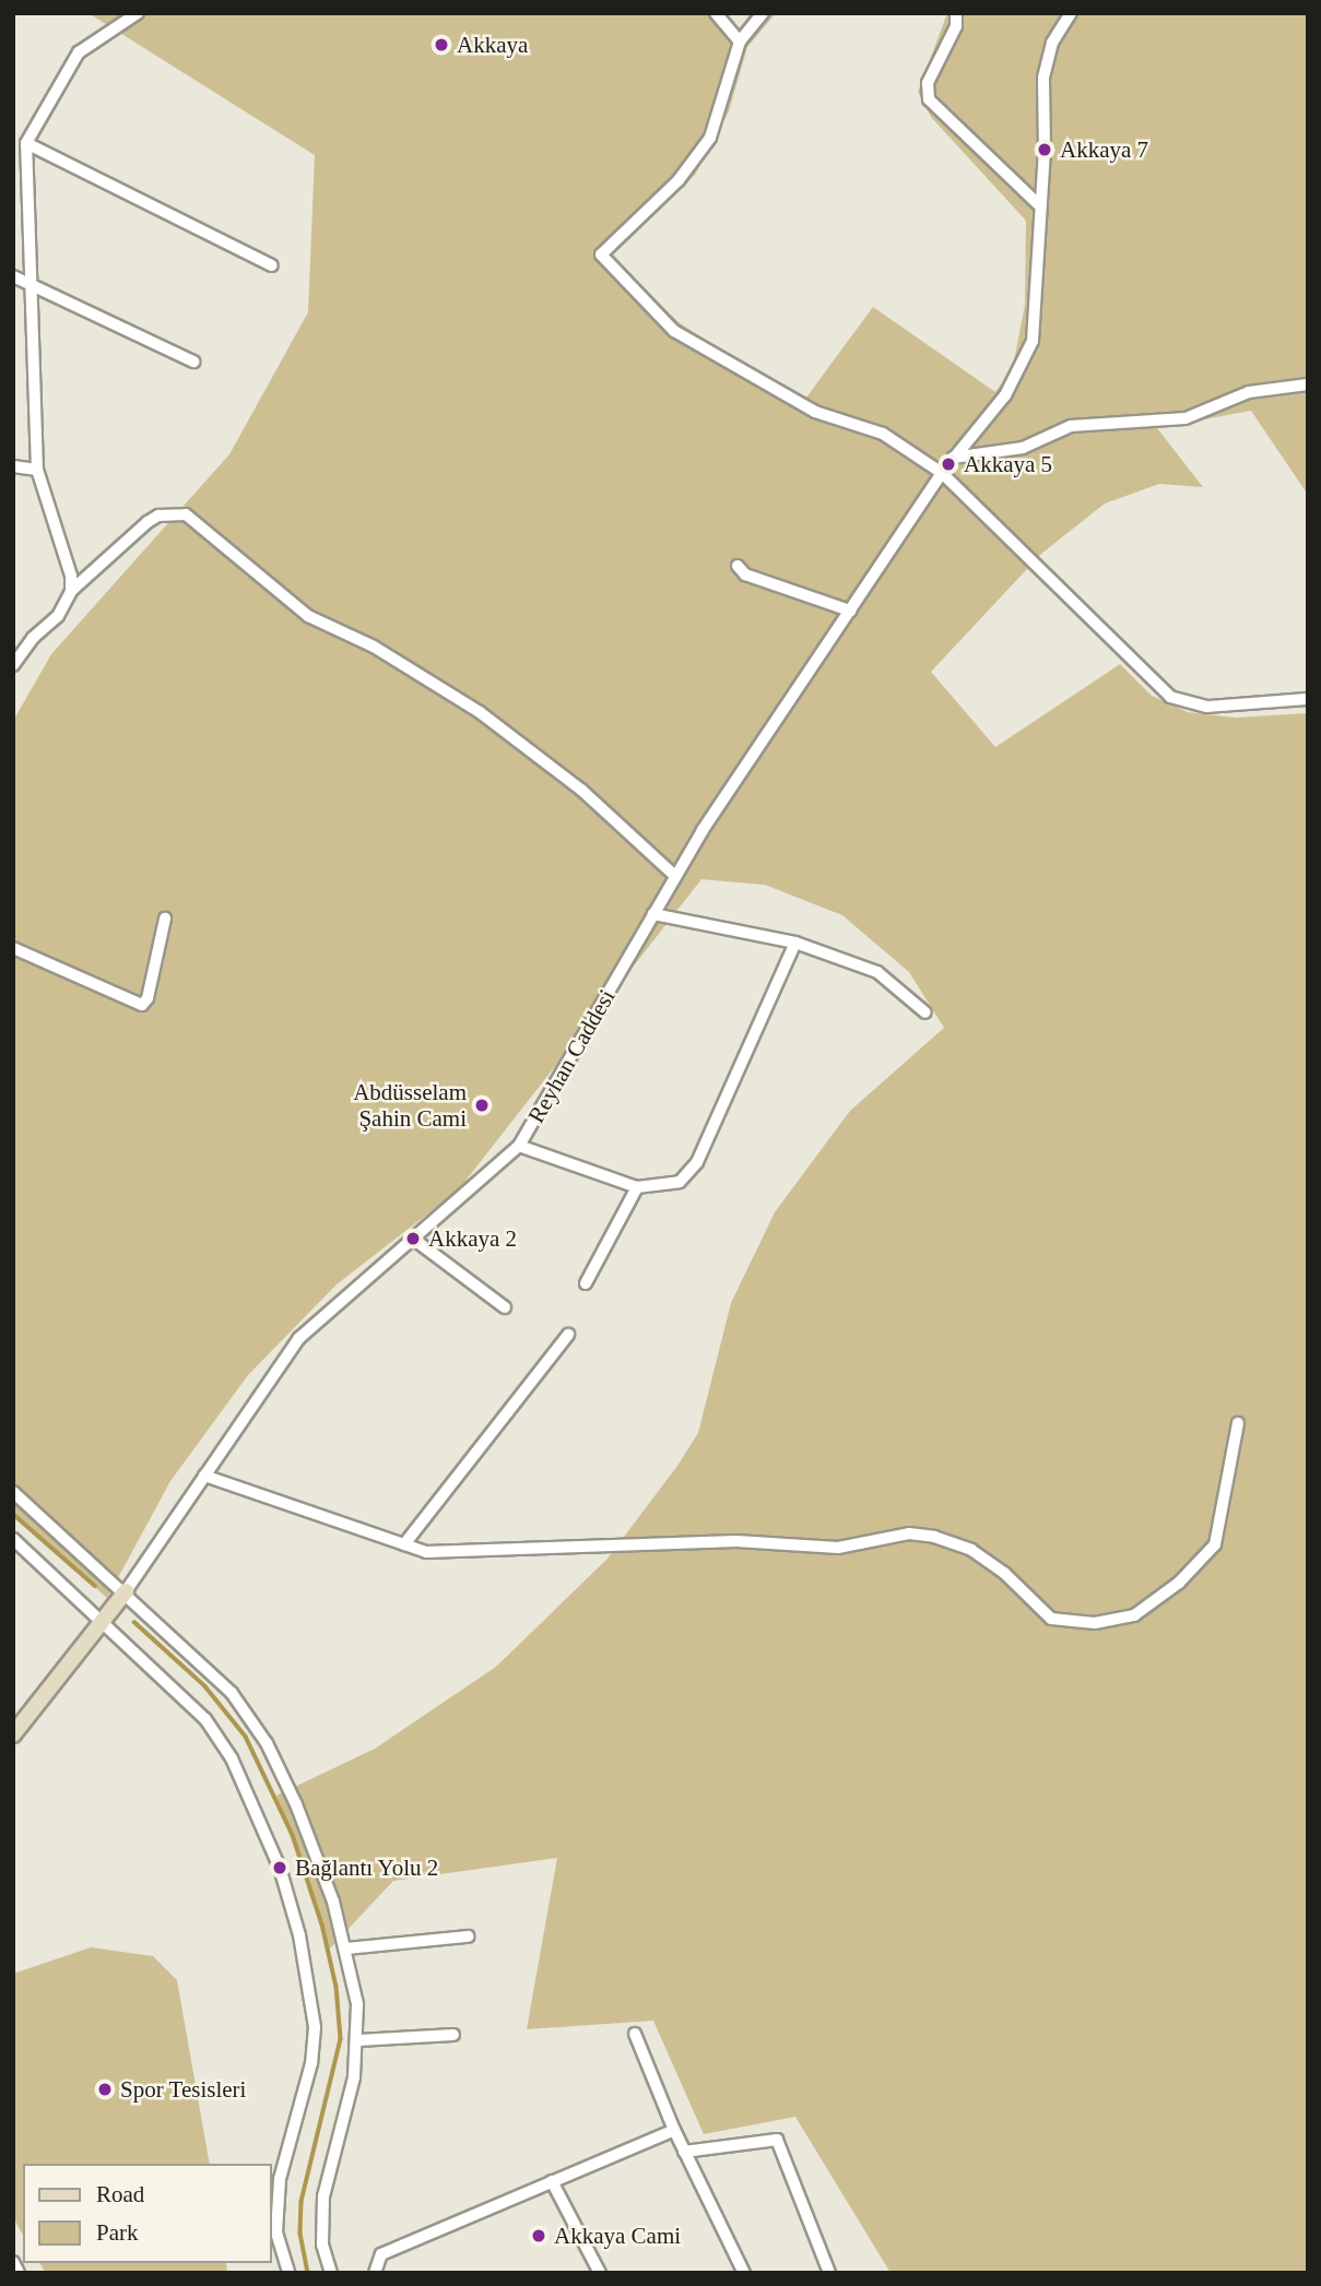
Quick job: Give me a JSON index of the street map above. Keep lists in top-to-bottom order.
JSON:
{
  "streets": {
    "street": ["Reyhan Caddesi"]
  },
  "places": [
    "Akkaya",
    "Akkaya 7",
    "Akkaya 5",
    "Abdüsselam Şahin Cami",
    "Akkaya 2",
    "Bağlantı Yolu 2",
    "Spor Tesisleri",
    "Akkaya Cami"
  ],
  "legend": ["Road", "Park"]
}
